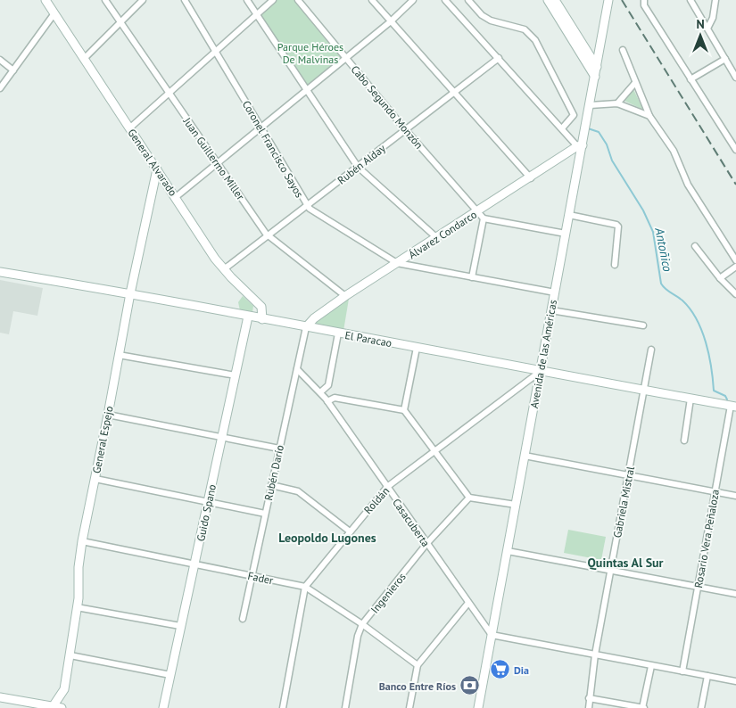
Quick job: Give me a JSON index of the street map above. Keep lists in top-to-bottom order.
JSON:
{
  "streets": {
    "main road": [
      "General Alvarado",
      "Álvarez Condarco",
      "El Paracao",
      "Avenida de las Américas",
      "General Espejo",
      "Guido Spano"
    ],
    "street": [
      "Cabo Segundo Monzón",
      "Coronel Francisco Sayos",
      "Juan Guillermo Miller",
      "Rubén Alday",
      "Rubén Darío",
      "Roldán",
      "Gabriela Mistral",
      "Casacuberta",
      "Rosario Vera Peñaloza",
      "Fader",
      "Ingenieros"
    ]
  },
  "crossings": [
    ["Cabo Segundo Monzón", "Rubén Alday"],
    ["Cabo Segundo Monzón", "Álvarez Condarco"],
    ["Coronel Francisco Sayos", "Rubén Alday"],
    ["Coronel Francisco Sayos", "Álvarez Condarco"],
    ["Juan Guillermo Miller", "Rubén Alday"],
    ["Juan Guillermo Miller", "Álvarez Condarco"],
    ["General Alvarado", "Rubén Alday"],
    ["General Alvarado", "El Paracao"],
    ["General Alvarado", "General Espejo"],
    ["Álvarez Condarco", "El Paracao"],
    ["Álvarez Condarco", "Avenida de las Américas"],
    ["Álvarez Condarco", "Rubén Darío"],
    ["El Paracao", "Avenida de las Américas"],
    ["El Paracao", "General Espejo"],
    ["El Paracao", "Rubén Darío"],
    ["El Paracao", "Roldán"],
    ["El Paracao", "Gabriela Mistral"],
    ["El Paracao", "Guido Spano"],
    ["El Paracao", "Rosario Vera Peñaloza"],
    ["Avenida de las Américas", "Roldán"],
    ["Avenida de las Américas", "Casacuberta"],
    ["General Espejo", "Fader"],
    ["Rubén Darío", "Casacuberta"],
    ["Rubén Darío", "Fader"],
    ["Roldán", "Casacuberta"],
    ["Roldán", "Fader"],
    ["Guido Spano", "Fader"],
    ["Casacuberta", "Ingenieros"],
    ["Fader", "Ingenieros"]
  ],
  "districts": ["Leopoldo Lugones", "Quintas Al Sur"],
  "water": ["Antoñico"],
  "parks": ["Parque Héroes De Malvinas"],
  "places": {
    "supermarket": ["Dia"],
    "bank": ["Banco Entre Ríos"]
  },
  "north": "top"
}
